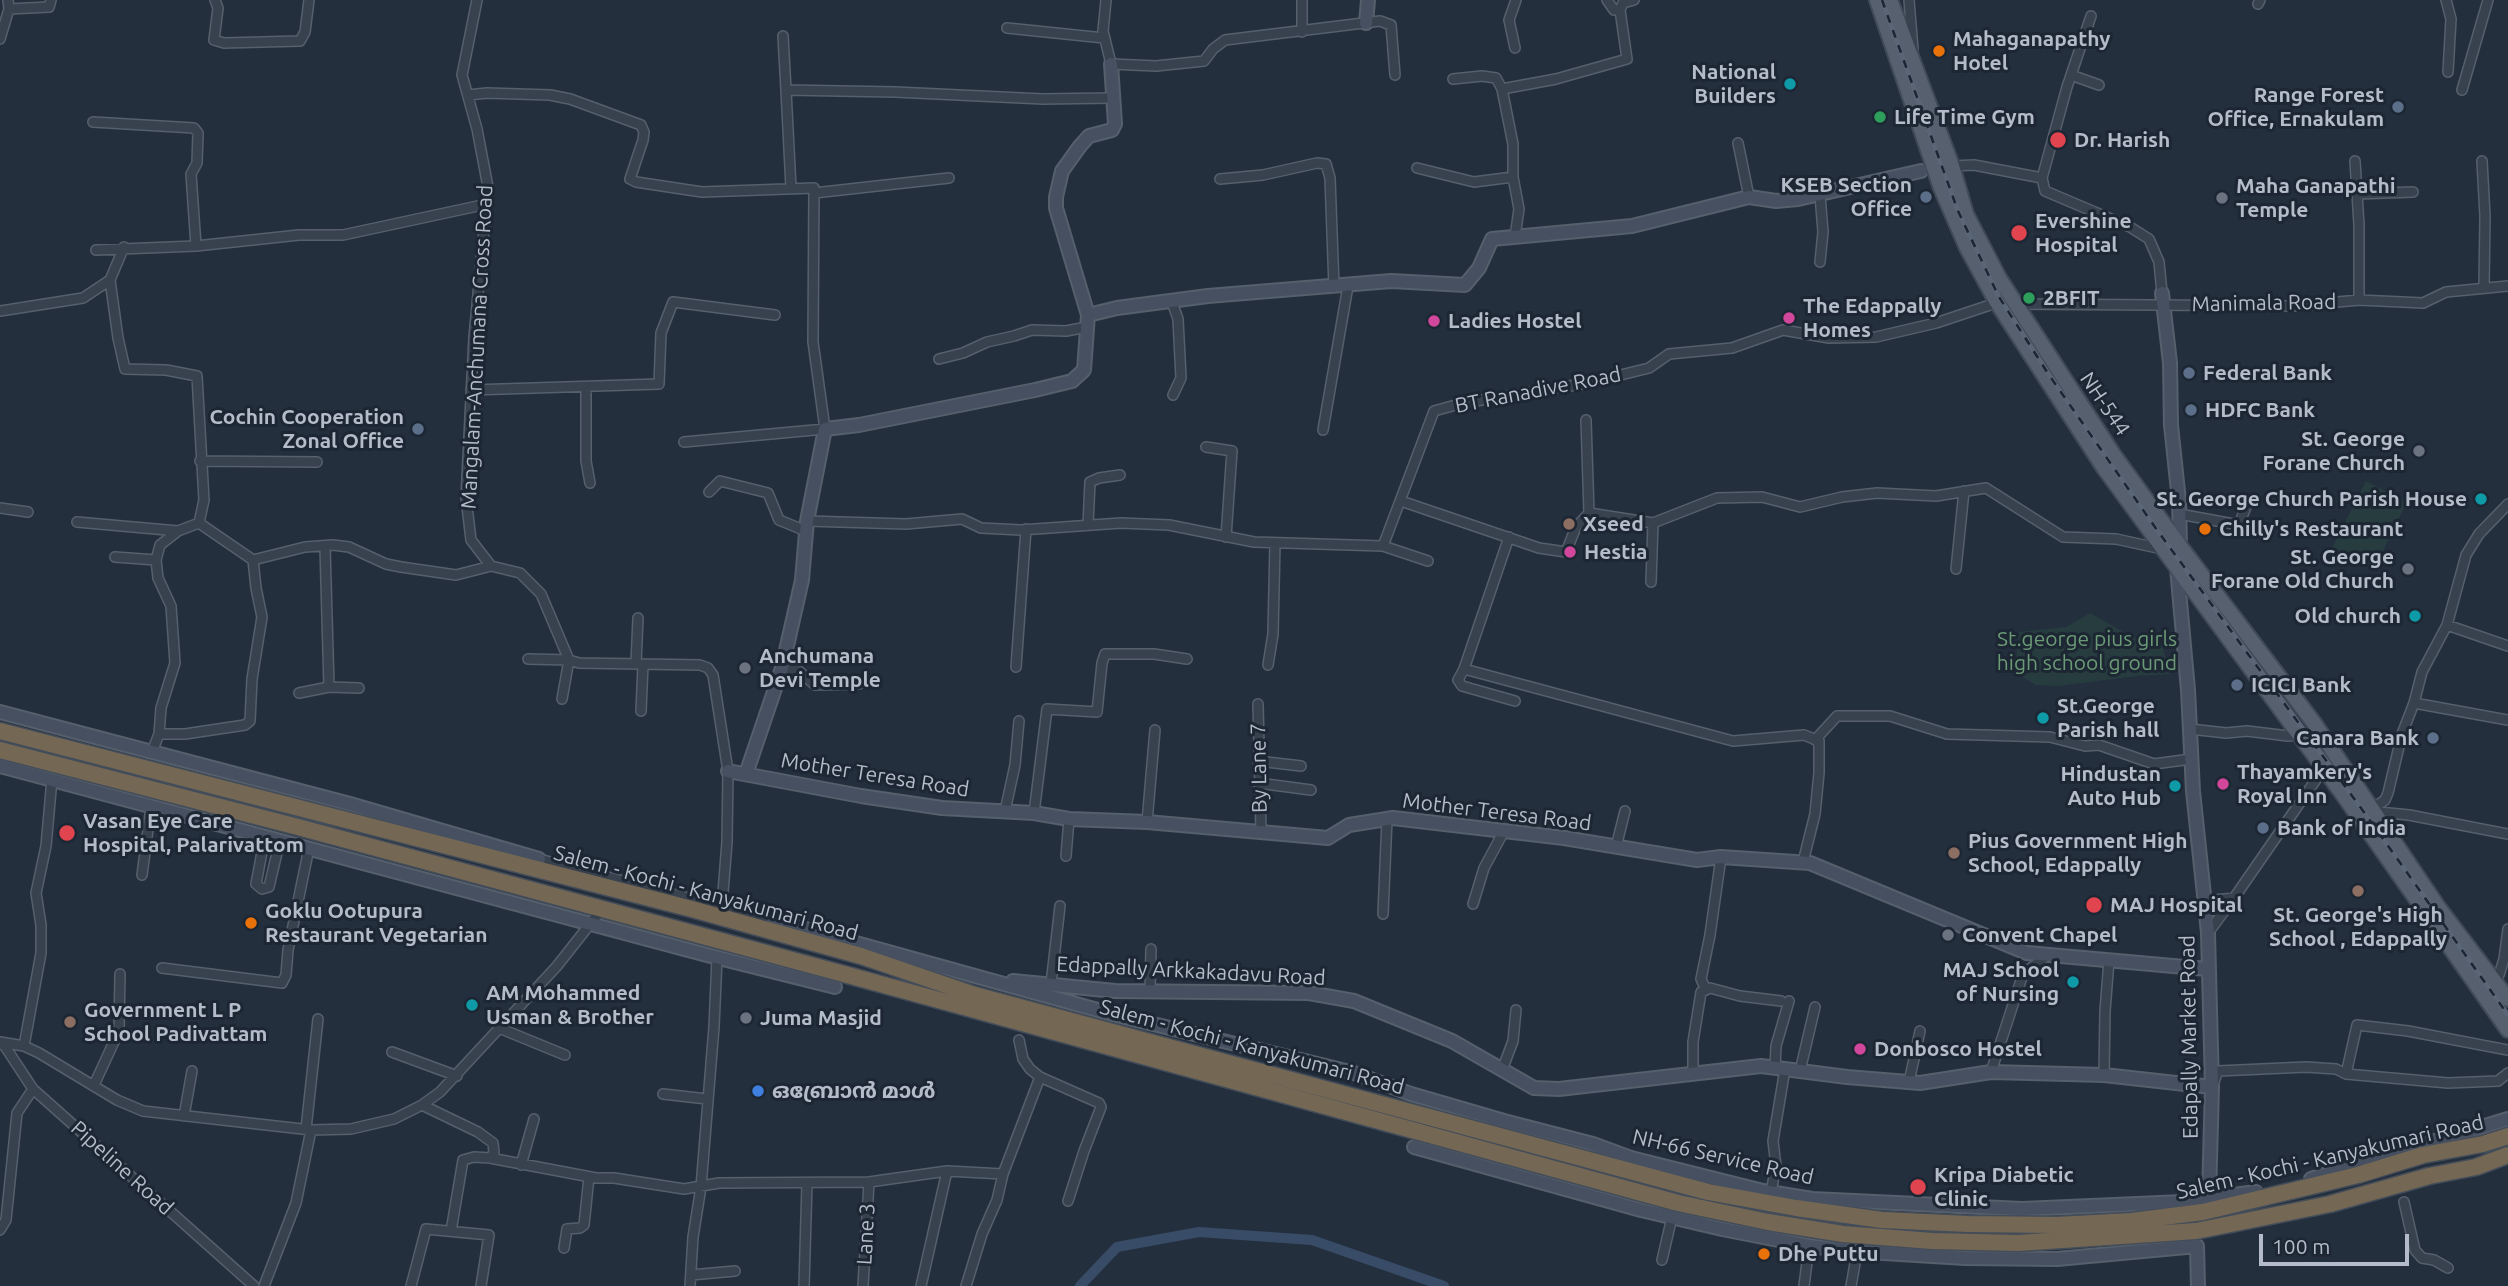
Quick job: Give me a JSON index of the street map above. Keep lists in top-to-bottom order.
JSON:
{
  "streets": {
    "highway": ["Salem - Kochi - Kanyakumari Road"],
    "main road": ["NH-544"],
    "street": [
      "Manimala Road",
      "Mangalam-Anchumana Cross Road",
      "BT Ranadive Road",
      "By Lane 7",
      "Mother Teresa Road",
      "Edappally Arkkakadavu Road",
      "Edapally Market Road",
      "NH-66 Service Road",
      "Pipeline Road",
      "Lane 3"
    ]
  },
  "crossings": [
    ["Manimala Road", "BT Ranadive Road"],
    ["Manimala Road", "NH-544"],
    ["BT Ranadive Road", "NH-544"],
    ["NH-544", "Edapally Market Road"],
    ["By Lane 7", "Mother Teresa Road"],
    ["Mother Teresa Road", "Edapally Market Road"],
    ["Salem - Kochi - Kanyakumari Road", "Edapally Market Road"],
    ["Salem - Kochi - Kanyakumari Road", "NH-66 Service Road"],
    ["Edappally Arkkakadavu Road", "Edapally Market Road"],
    ["Edappally Arkkakadavu Road", "NH-66 Service Road"],
    ["Edapally Market Road", "NH-66 Service Road"]
  ],
  "parks": ["St.george pius girls high school ground"],
  "places": [
    "Mahaganapathy Hotel",
    "National Builders",
    "Range Forest Office, Ernakulam",
    "Life Time Gym",
    "Dr. Harish",
    "KSEB Section Office",
    "Maha Ganapathi Temple",
    "Evershine Hospital",
    "2BFIT",
    "The Edappally Homes",
    "Ladies Hostel",
    "Federal Bank",
    "HDFC Bank",
    "Cochin Cooperation Zonal Office",
    "St. George Forane Church",
    "St. George Church Parish House",
    "Xseed",
    "Chilly's Restaurant",
    "Hestia",
    "St. George Forane Old Church",
    "Old church",
    "Anchumana Devi Temple",
    "ICICI Bank",
    "St.George Parish hall",
    "Canara Bank",
    "Thayamkery's Royal Inn",
    "Hindustan Auto Hub",
    "Bank of India",
    "Vasan Eye Care Hospital, Palarivattom",
    "Pius Government High School, Edappally",
    "St. George's High School , Edappally",
    "MAJ Hospital",
    "Goklu Ootupura Restaurant Vegetarian",
    "Convent Chapel",
    "MAJ School of Nursing",
    "AM Mohammed Usman & Brother",
    "Juma Masjid",
    "Government L P School Padivattam",
    "Donbosco Hostel",
    "ഒബ്രോൻ മാൾ",
    "Kripa Diabetic Clinic",
    "Dhe Puttu"
  ],
  "scale_bar": "100 m"
}
